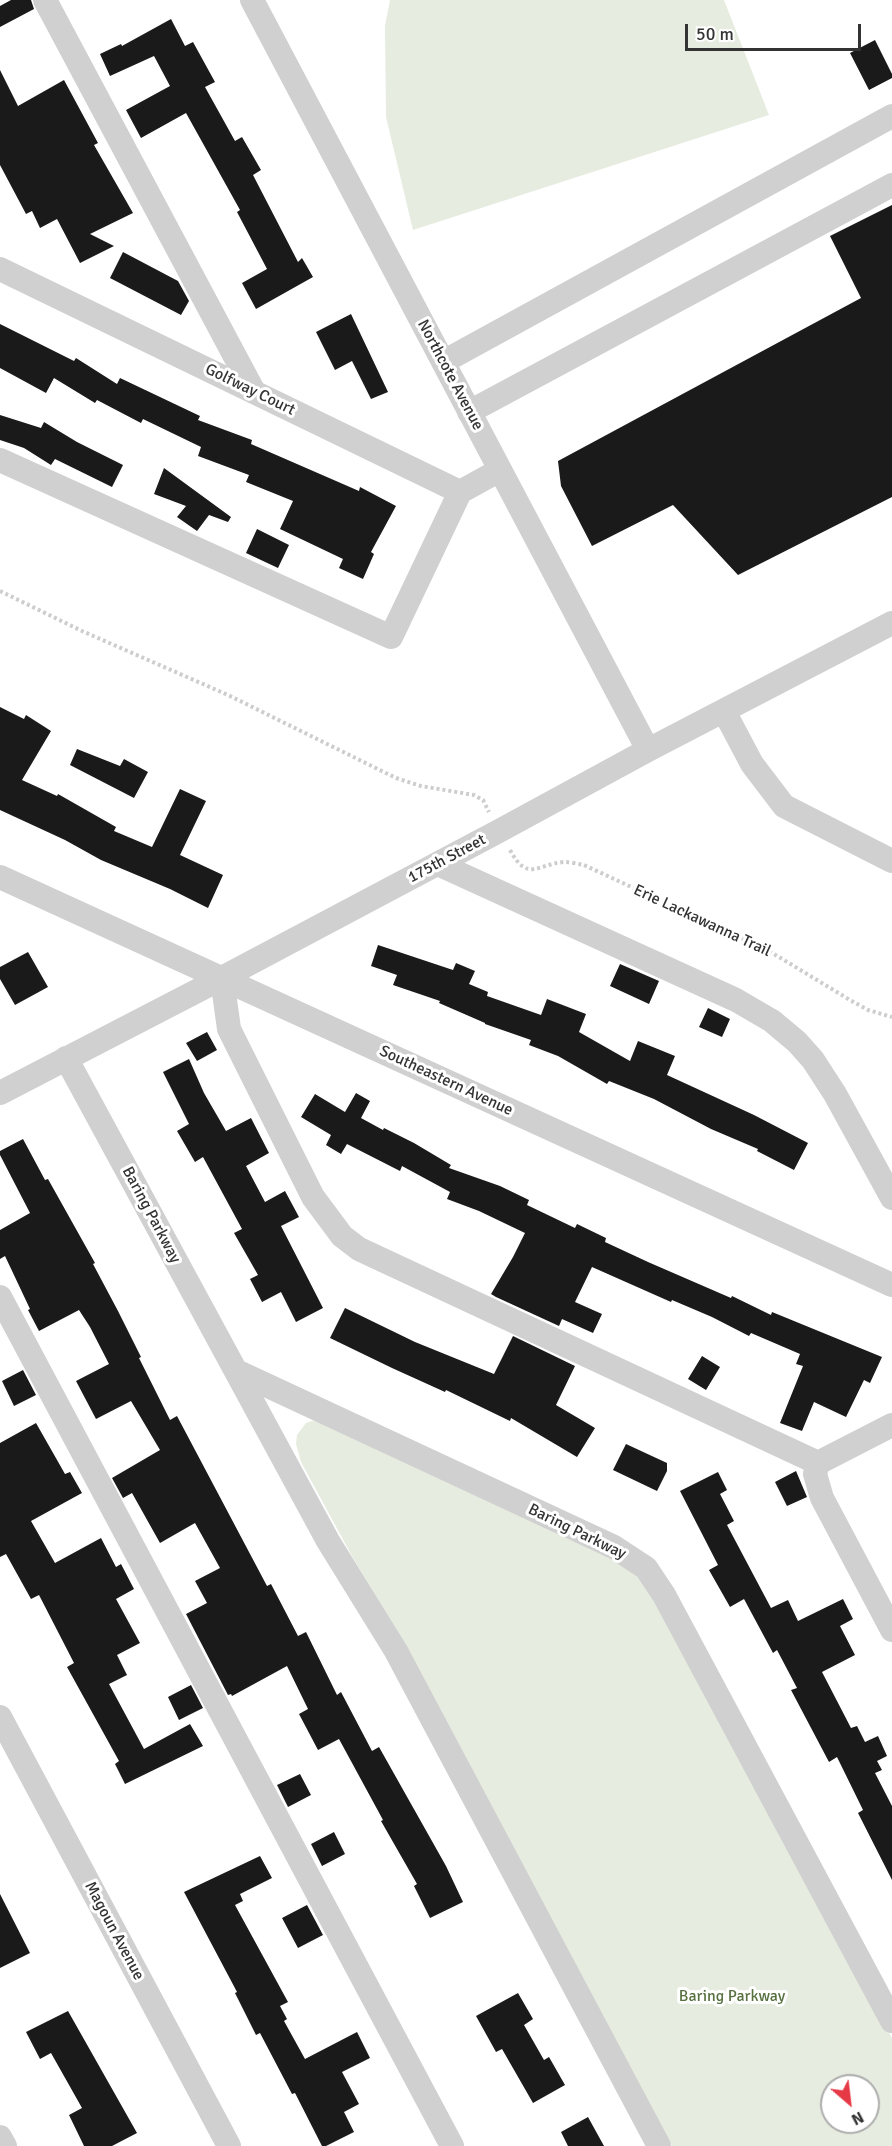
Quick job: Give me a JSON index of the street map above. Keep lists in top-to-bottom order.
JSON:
{
  "streets": {
    "street": [
      "Northcote Avenue",
      "Golfway Court",
      "175th Street",
      "Southeastern Avenue",
      "Baring Parkway",
      "Magoun Avenue"
    ],
    "path": ["Erie Lackawanna Trail"]
  },
  "crossings": [
    ["Northcote Avenue", "175th Street"],
    ["175th Street", "Southeastern Avenue"],
    ["175th Street", "Baring Parkway"]
  ],
  "parks": ["Baring Parkway"],
  "scale_bar": "50 m",
  "north": "bottom right"
}
